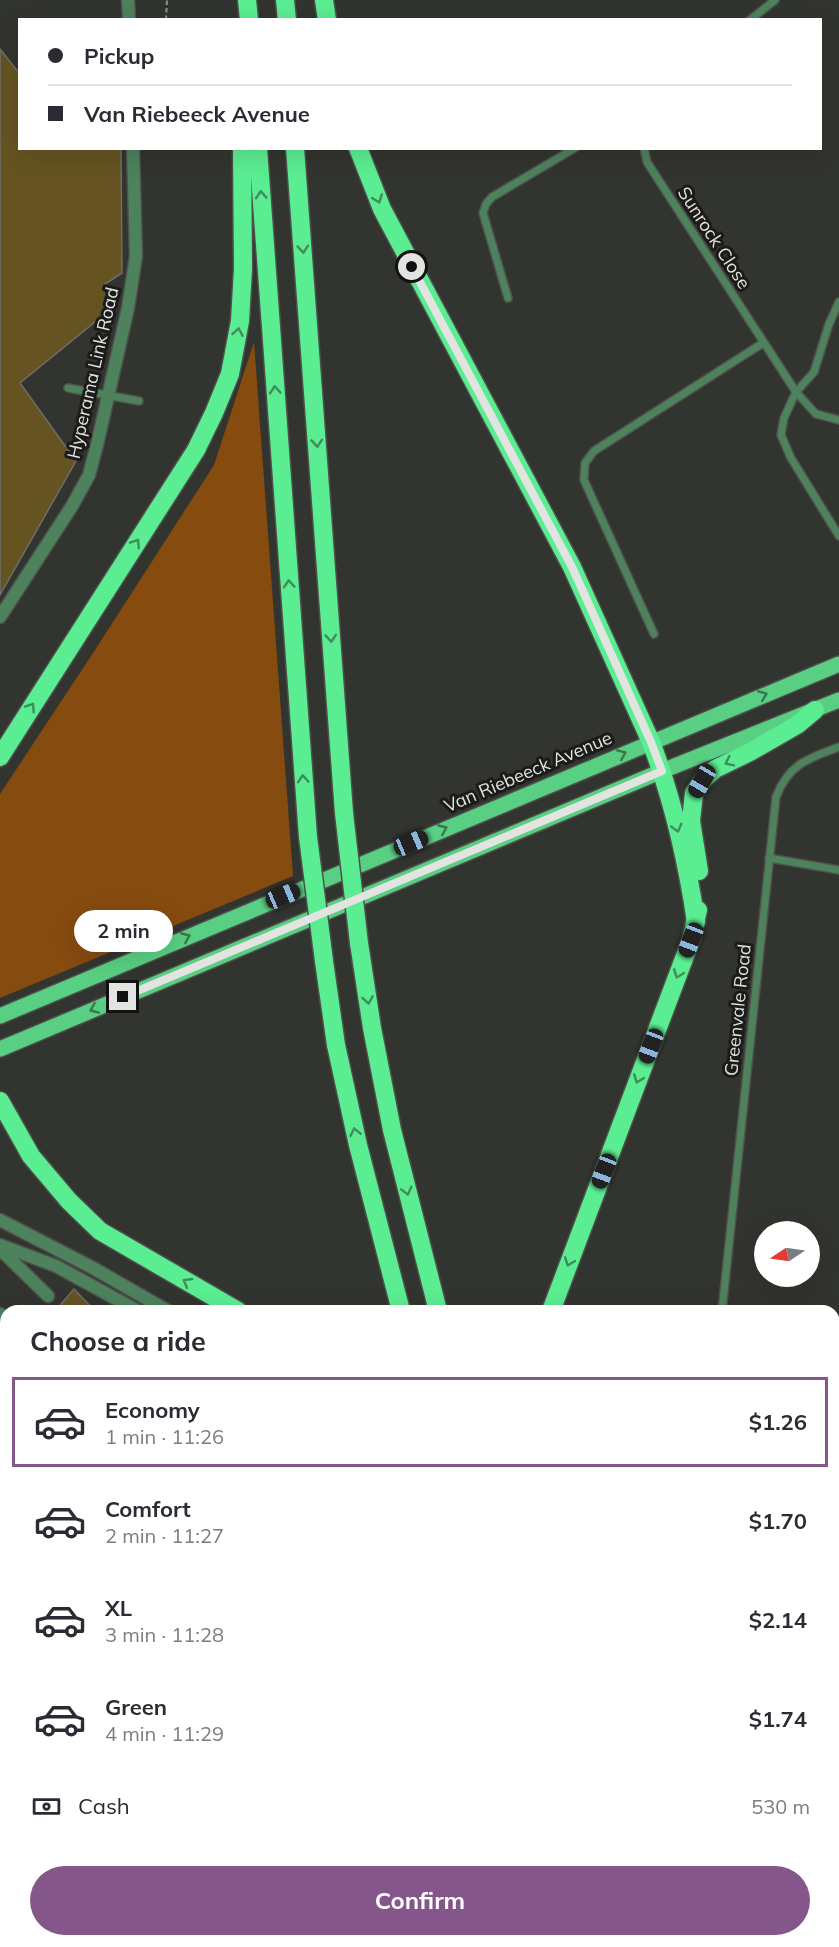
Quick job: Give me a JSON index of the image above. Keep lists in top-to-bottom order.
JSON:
{
  "streets": {
    "main road": ["Van Riebeeck Avenue"],
    "street": ["Hyperama Link Road"],
    "lane": ["Sunrock Close", "Greenvale Road"]
  },
  "north": "left",
  "page": {
    "banner": ["Pickup", "Van Riebeeck Avenue"],
    "bubble": "2 min",
    "heading": "Choose a ride",
    "list": [
      {
        "name": "Economy",
        "note": "1 min · 11:26",
        "value": "$1.26"
      },
      {
        "name": "Comfort",
        "note": "2 min · 11:27",
        "value": "$1.70"
      },
      {
        "name": "XL",
        "note": "3 min · 11:28",
        "value": "$2.14"
      },
      {
        "name": "Green",
        "note": "4 min · 11:29",
        "value": "$1.74"
      }
    ],
    "pay": ["Cash", "530 m"],
    "buttons": "Confirm"
  }
}
